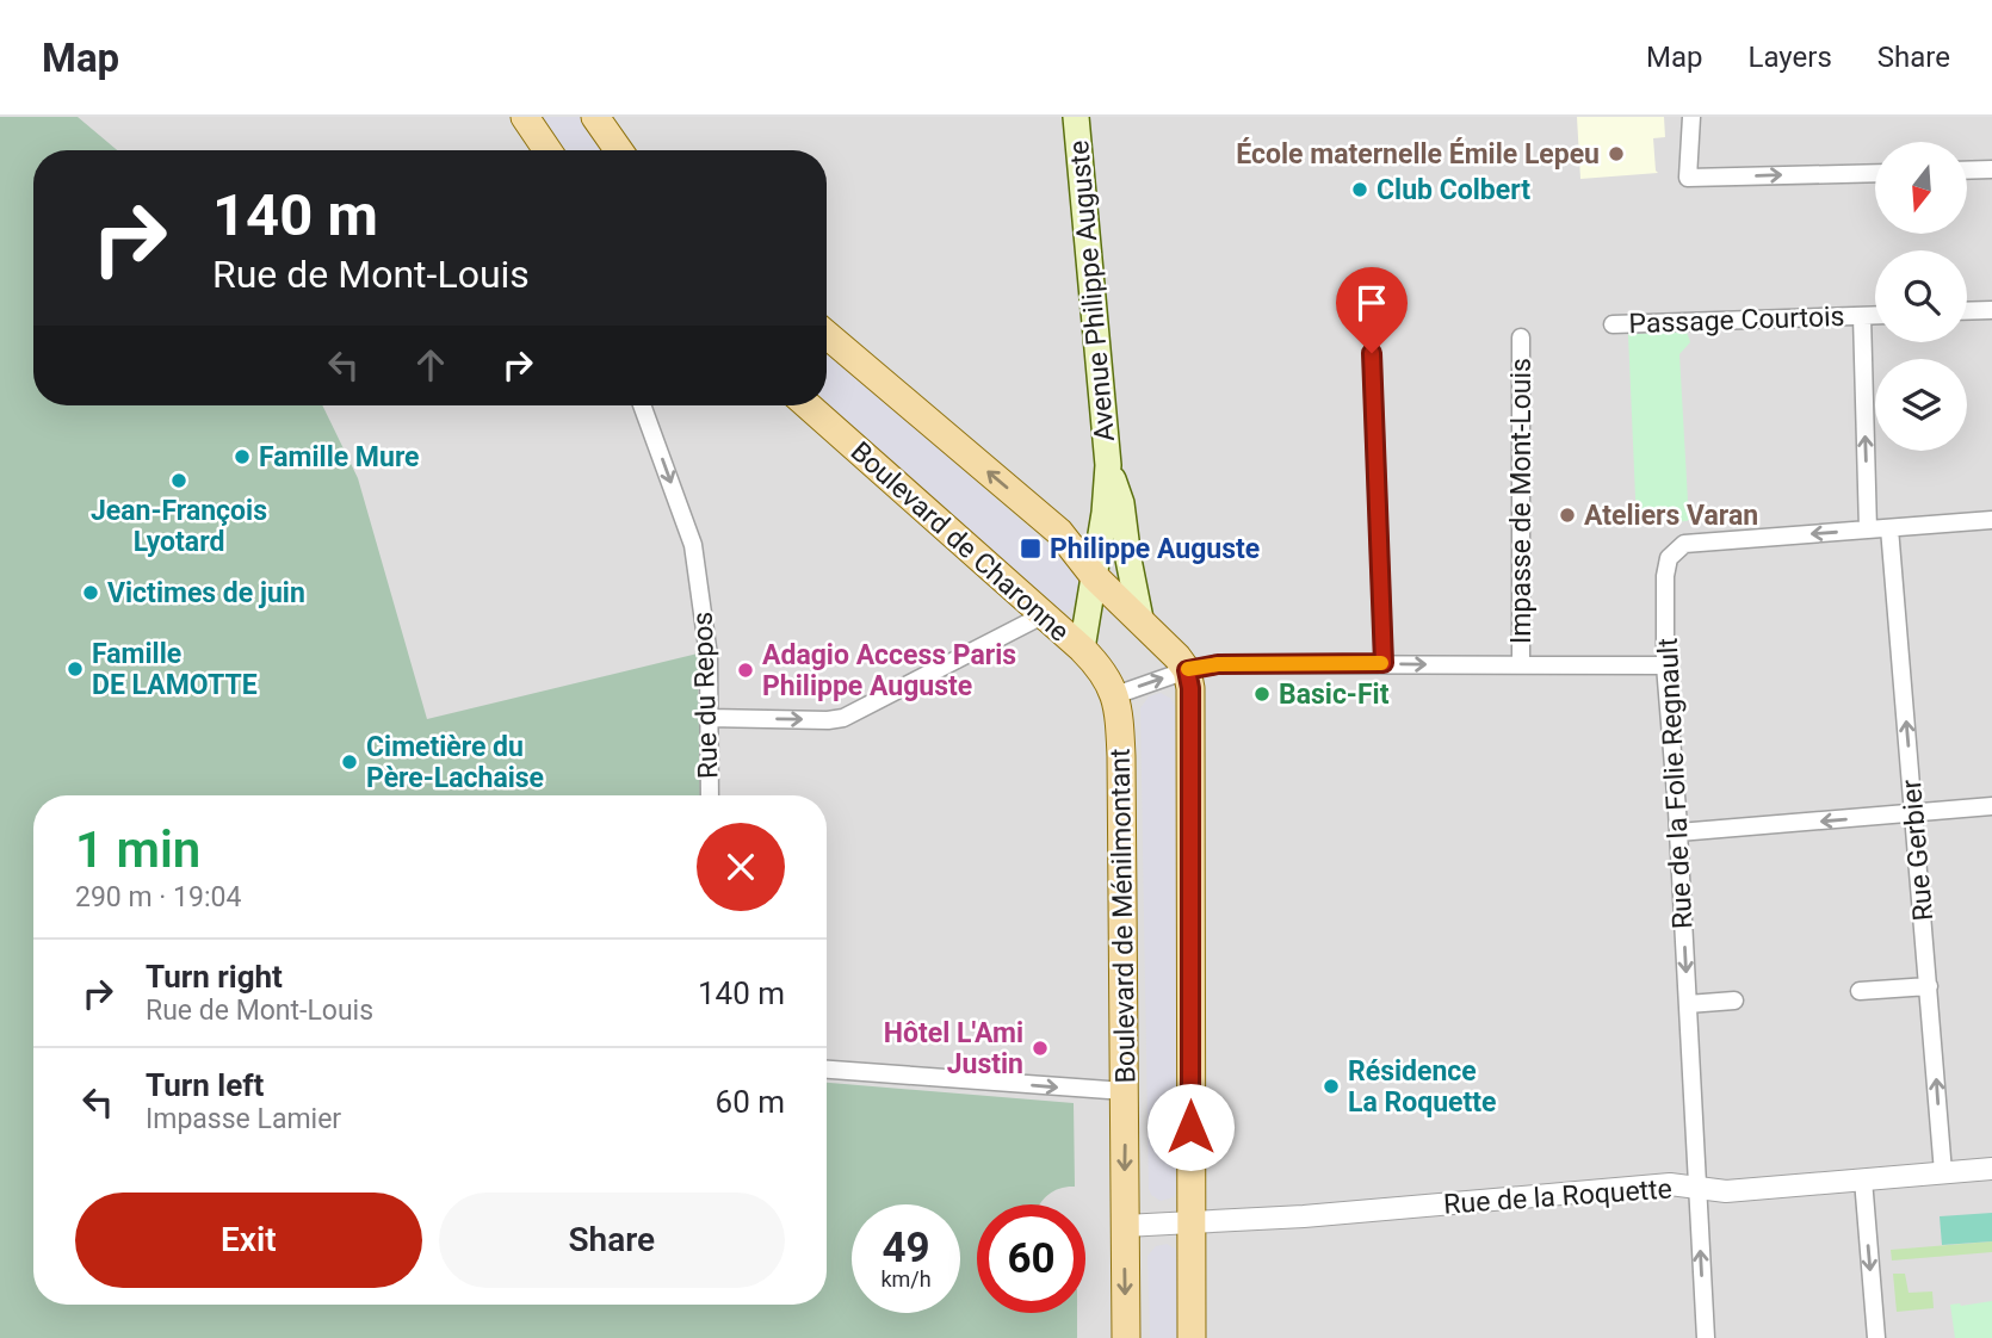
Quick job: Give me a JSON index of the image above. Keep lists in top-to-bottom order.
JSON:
{
  "streets": {
    "main road": ["Avenue Philippe Auguste", "Boulevard de Charonne", "Boulevard de Ménilmontant"],
    "street": [
      "Passage Courtois",
      "Impasse de Mont-Louis",
      "Rue du Repos",
      "Rue de la Folie Regnault",
      "Rue Gerbier",
      "Rue de la Roquette"
    ]
  },
  "crossings": [
    ["Avenue Philippe Auguste", "Boulevard de Charonne"],
    ["Passage Courtois", "Rue de la Folie Regnault"],
    ["Boulevard de Charonne", "Boulevard de Ménilmontant"],
    ["Rue de la Folie Regnault", "Rue Gerbier"],
    ["Rue de la Folie Regnault", "Rue de la Roquette"],
    ["Rue Gerbier", "Rue de la Roquette"],
    ["Boulevard de Ménilmontant", "Rue de la Roquette"]
  ],
  "one_way": ["Passage Courtois", "Rue du Repos", "Rue Gerbier"],
  "places": {
    "other": [
      "École maternelle Émile Lepeu",
      "Club Colbert",
      "Famille Mure",
      "Jean-François Lyotard",
      "Ateliers Varan",
      "Victimes de juin",
      "Famille DE LAMOTTE",
      "Adagio Access Paris Philippe Auguste",
      "Basic-Fit",
      "Cimetière du Père-Lachaise",
      "Hôtel L'Ami Justin",
      "Résidence La Roquette"
    ],
    "transit": ["Philippe Auguste"]
  },
  "north": "bottom",
  "page": {
    "header": "Map",
    "nav": ["Map", "Layers", "Share"],
    "turn": ["140 m", "Rue de Mont-Louis"],
    "heading": ["1 min", "290 m · 19:04"],
    "list": [
      {
        "name": "Turn right",
        "note": "Rue de Mont-Louis",
        "value": "140 m"
      },
      {
        "name": "Turn left",
        "note": "Impasse Lamier",
        "value": "60 m"
      }
    ],
    "buttons": ["Exit", "Share"],
    "speed": "49 km/h",
    "limit": "60"
  }
}
